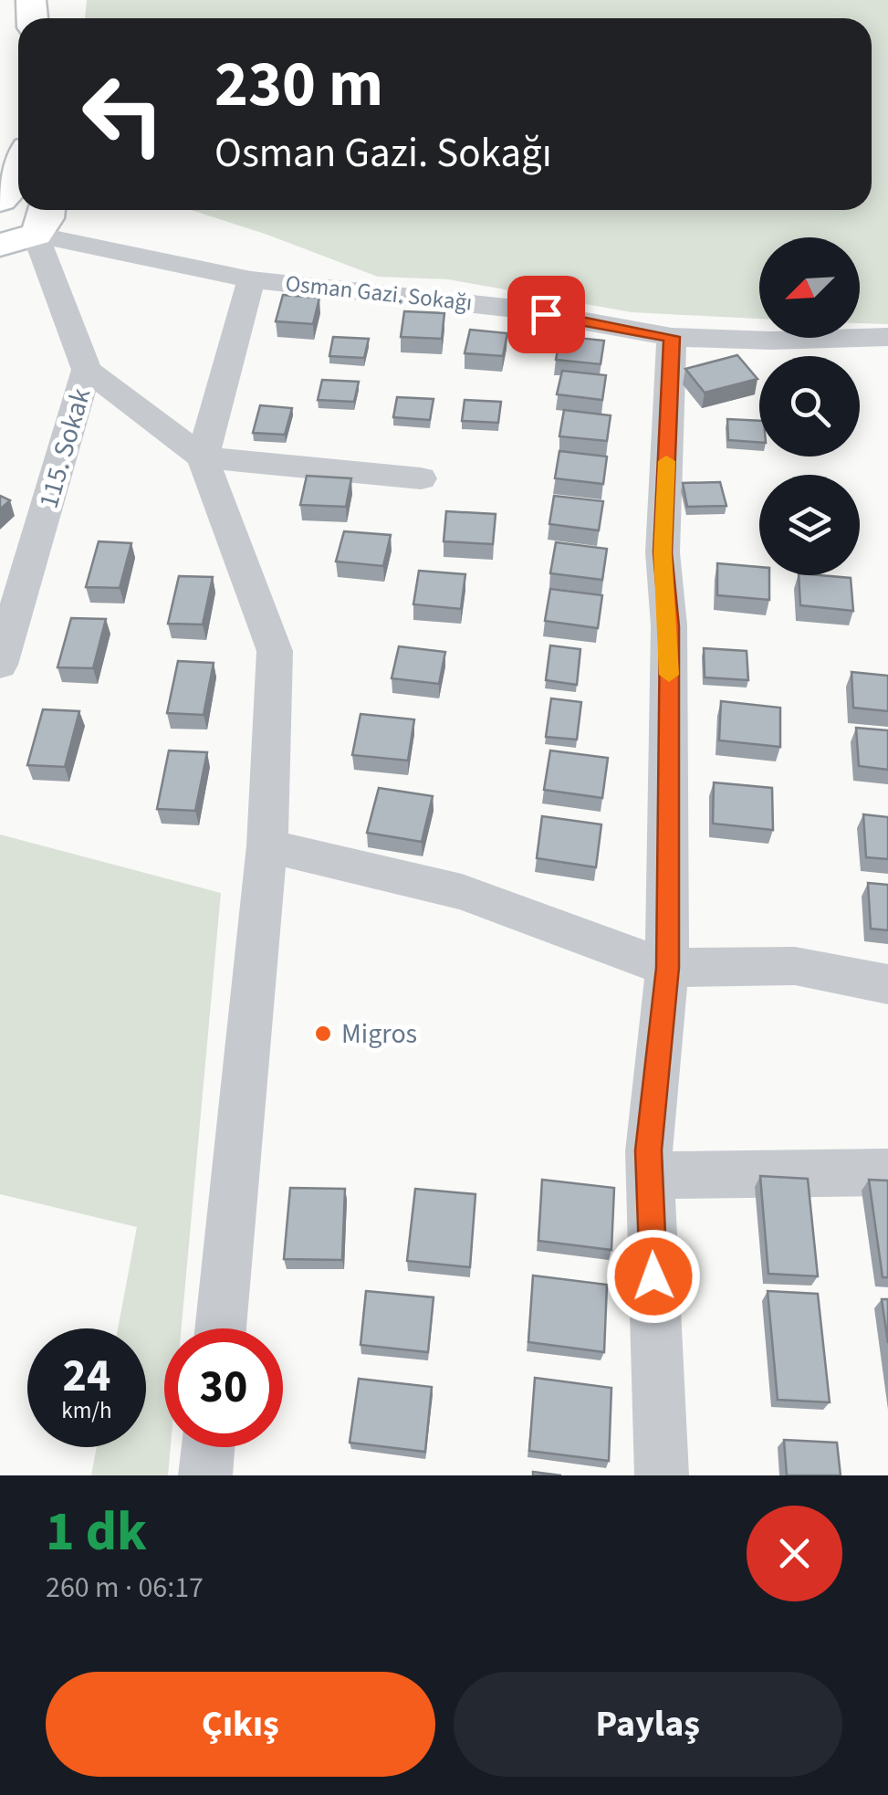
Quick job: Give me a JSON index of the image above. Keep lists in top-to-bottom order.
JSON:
{
  "streets": {
    "street": ["Osman Gazi. Sokağı", "115. Sokak"]
  },
  "crossings": [
    ["Osman Gazi. Sokağı", "115. Sokak"]
  ],
  "places": ["Migros"],
  "north": "bottom left",
  "page": {
    "turn": ["230 m", "Osman Gazi. Sokağı"],
    "speed": "24 km/h",
    "limit": "30",
    "heading": ["1 dk", "260 m · 06:17"],
    "buttons": ["Çıkış", "Paylaş"]
  }
}
